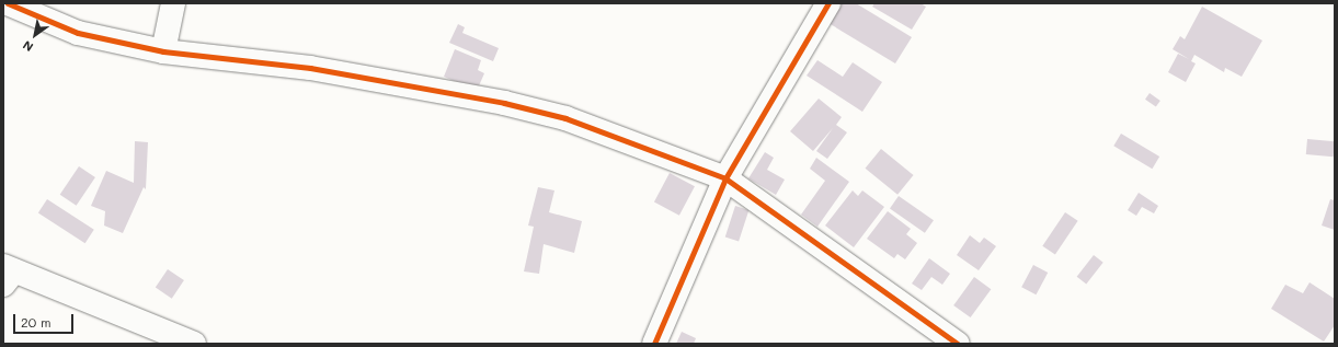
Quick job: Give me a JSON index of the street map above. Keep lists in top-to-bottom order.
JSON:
{
  "scale_bar": "20 m",
  "north": "bottom left"
}
